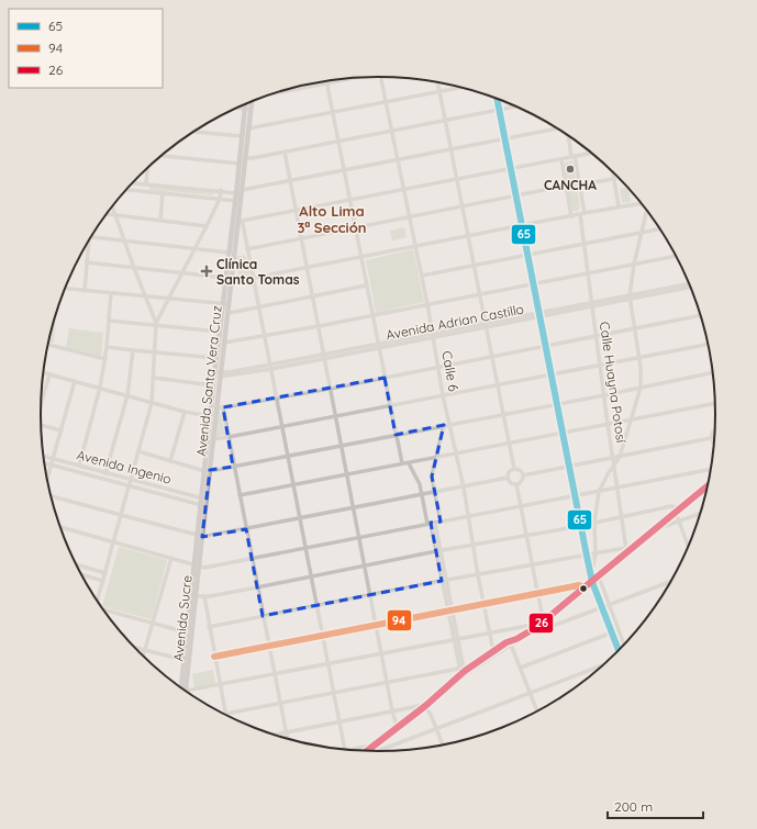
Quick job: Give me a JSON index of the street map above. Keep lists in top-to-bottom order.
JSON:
{
  "streets": {
    "main road": ["Avenida Santa Vera Cruz", "Avenida Sucre"],
    "street": [
      "Avenida Adrian Castillo",
      "Calle 6",
      "Calle Huayna Potosí",
      "Avenida Ingenio"
    ]
  },
  "crossings": [
    ["Avenida Adrian Castillo", "Calle 6"],
    ["Avenida Adrian Castillo", "Avenida Santa Vera Cruz"],
    ["Avenida Adrian Castillo", "Calle Huayna Potosí"],
    ["Avenida Santa Vera Cruz", "Avenida Ingenio"],
    ["Avenida Santa Vera Cruz", "Avenida Sucre"]
  ],
  "districts": ["Alto Lima 3ª Sección"],
  "places": {
    "other": ["CANCHA"],
    "health": ["Clínica Santo Tomas"]
  },
  "lines": ["transit line 65", "transit line 26", "transit line 94"],
  "legend": ["65", "94", "26"],
  "scale_bar": "200 m"
}
